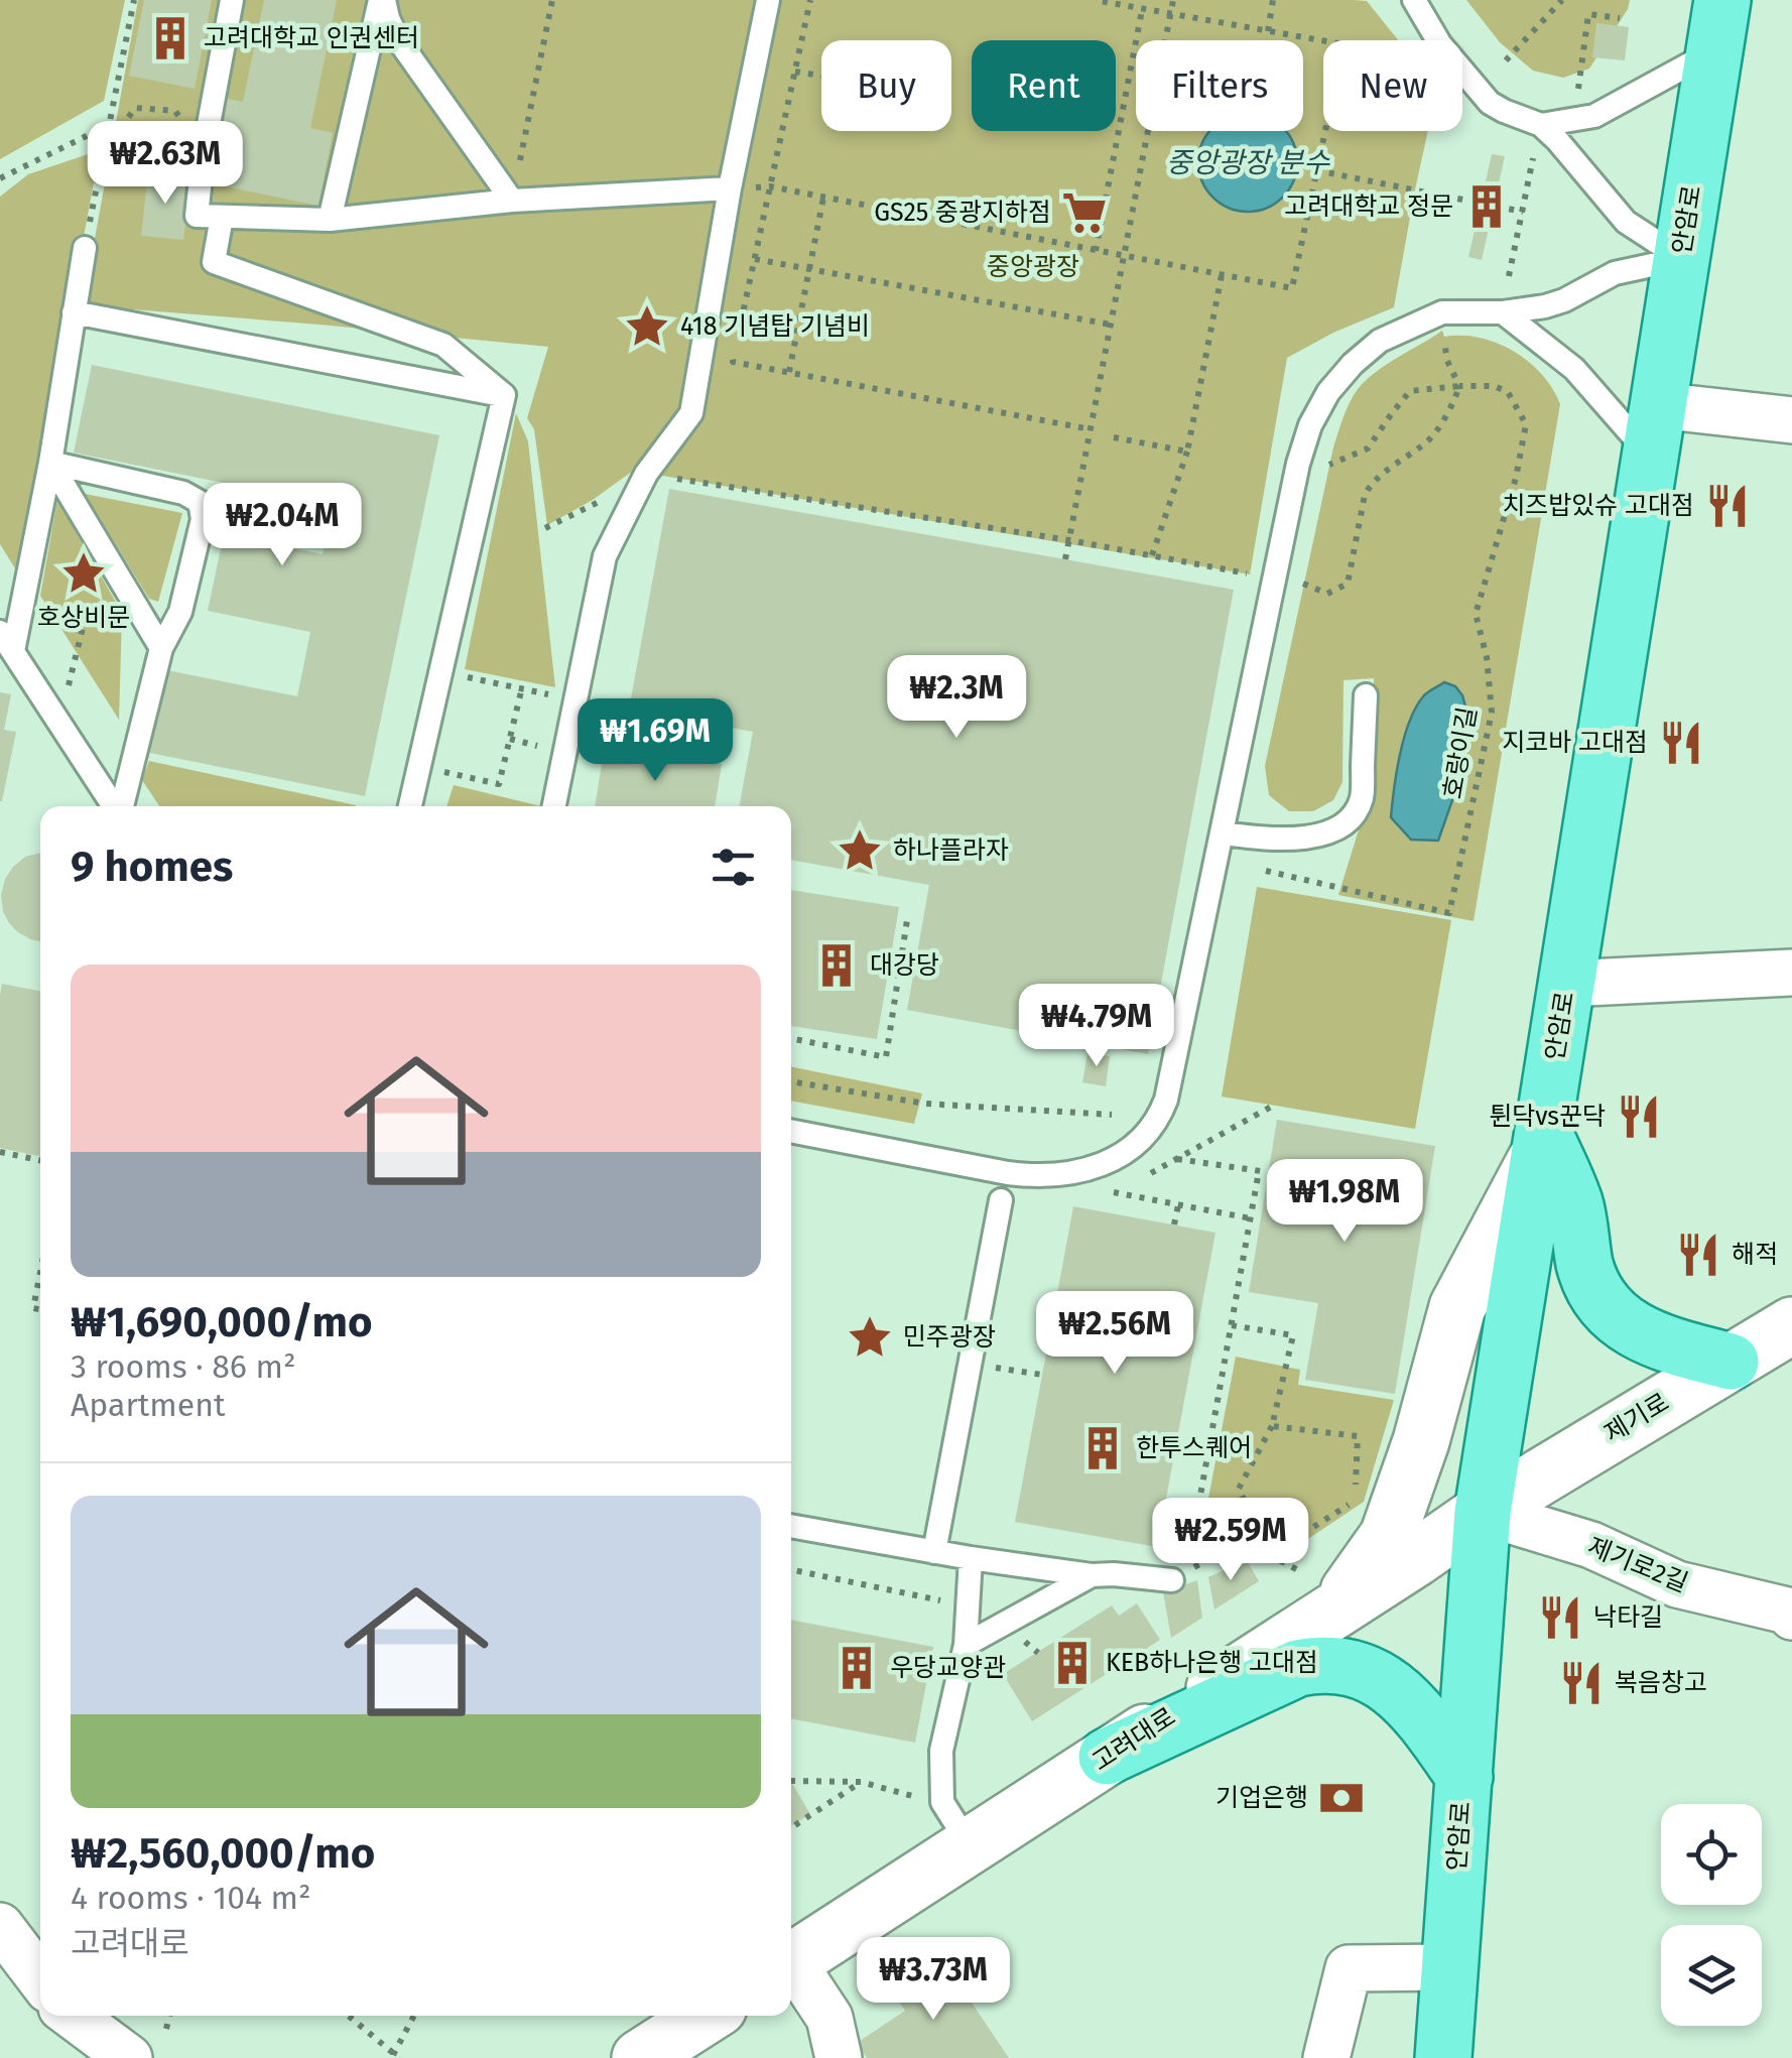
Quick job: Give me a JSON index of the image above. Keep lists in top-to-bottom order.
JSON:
{
  "streets": {
    "main road": ["안암로", "제기로", "고려대로"],
    "street": ["제기로2길"],
    "path": ["호랑이길"]
  },
  "crossings": [
    ["안암로", "제기로"],
    ["안암로", "제기로2길"],
    ["안암로", "고려대로"],
    ["제기로", "제기로2길"],
    ["제기로", "고려대로"],
    ["제기로2길", "고려대로"]
  ],
  "water": ["중앙광장 분수"],
  "parks": ["중앙광장"],
  "places": {
    "building": [
      "고려대학교 인권센터",
      "고려대학교 정문",
      "대강당",
      "한투스퀘어",
      "KEB하나은행 고대점",
      "우당교양관"
    ],
    "supermarket": ["GS25 중광지하점"],
    "place": [
      "418 기념탑 기념비",
      "호상비문",
      "하나플라자",
      "민주광장"
    ],
    "restaurant": [
      "치즈밥있슈 고대점",
      "지코바 고대점",
      "튄닥vs꾼닥",
      "해적",
      "낙타길",
      "복음창고"
    ],
    "bank": ["기업은행"]
  },
  "page": {
    "chip": [
      "Buy",
      "Rent",
      "Filters",
      "New"
    ],
    "price": [
      "₩2.63M",
      "₩2.04M",
      "₩2.3M",
      "₩1.69M",
      "₩4.79M",
      "₩1.98M",
      "₩2.56M",
      "₩2.59M",
      "₩3.73M"
    ],
    "heading": "9 homes",
    "list": [
      {
        "name": "₩1,690,000/mo",
        "note": "3 rooms · 86 m² · Apartment"
      },
      {
        "name": "₩2,560,000/mo",
        "note": "4 rooms · 104 m² · 고려대로"
      }
    ]
  }
}
